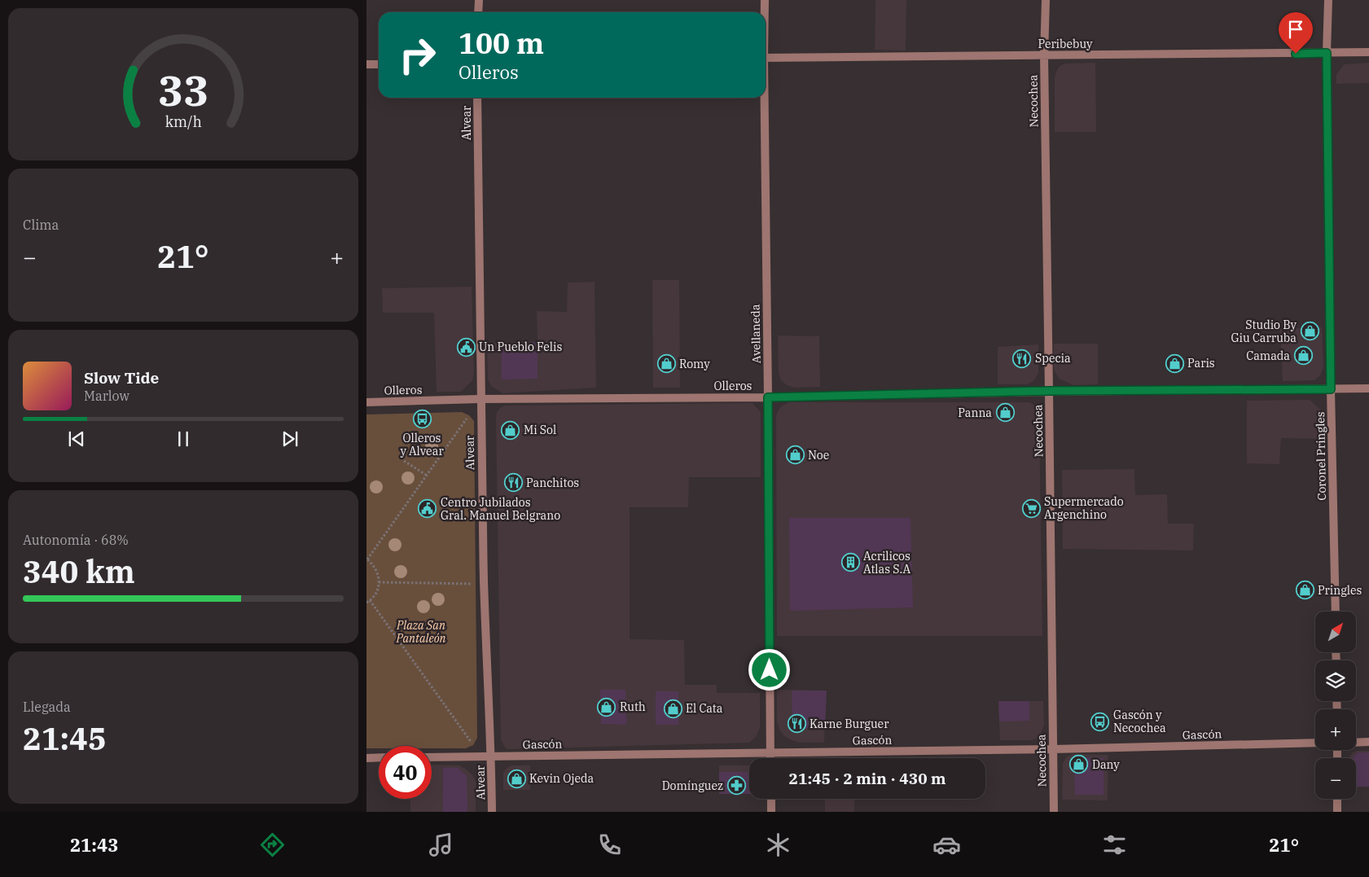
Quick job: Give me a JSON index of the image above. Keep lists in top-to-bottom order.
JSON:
{
  "streets": {
    "street": [
      "Peribebuy",
      "Necochea",
      "Alvear",
      "Avellaneda",
      "Olleros",
      "Coronel Pringles",
      "Gascón"
    ]
  },
  "crossings": [
    ["Peribebuy", "Necochea"],
    ["Peribebuy", "Coronel Pringles"],
    ["Necochea", "Olleros"],
    ["Necochea", "Gascón"],
    ["Alvear", "Olleros"],
    ["Alvear", "Gascón"],
    ["Avellaneda", "Olleros"],
    ["Avellaneda", "Gascón"],
    ["Olleros", "Coronel Pringles"]
  ],
  "parks": ["Plaza San Pantaleón"],
  "places": {
    "shop": [
      "Studio By Giu Carruba",
      "Camada",
      "Paris",
      "Romy",
      "Panna",
      "Mi Sol",
      "Noe",
      "Pringles",
      "Ruth",
      "El Cata",
      "Dany",
      "Kevin Ojeda"
    ],
    "public building": ["Un Pueblo Felis", "Centro Jubilados Gral. Manuel Belgrano"],
    "restaurant": ["Specia", "Panchitos", "Karne Burguer"],
    "bus stop": ["Olleros y Alvear", "Gascón y Necochea"],
    "supermarket": ["Supermercado Argenchino"],
    "building": ["Acrilicos Atlas S.A"],
    "pharmacy": ["Domínguez"]
  },
  "north": "top right",
  "page": {
    "turn": ["100 m", "Olleros"],
    "tile": [
      "Clima",
      ["Autonomía · 68%", "340 km"],
      ["Llegada", "21:45"]
    ],
    "heat": ["−", "21°", "+"],
    "song": ["Slow Tide", "Marlow"],
    "map_buttons": ["+", "−"],
    "limit": "40",
    "trip": "21:45 · 2 min · 430 m",
    "tabs": ["21:43", "21°"],
    "gauge": ["33", "km/h"]
  }
}
